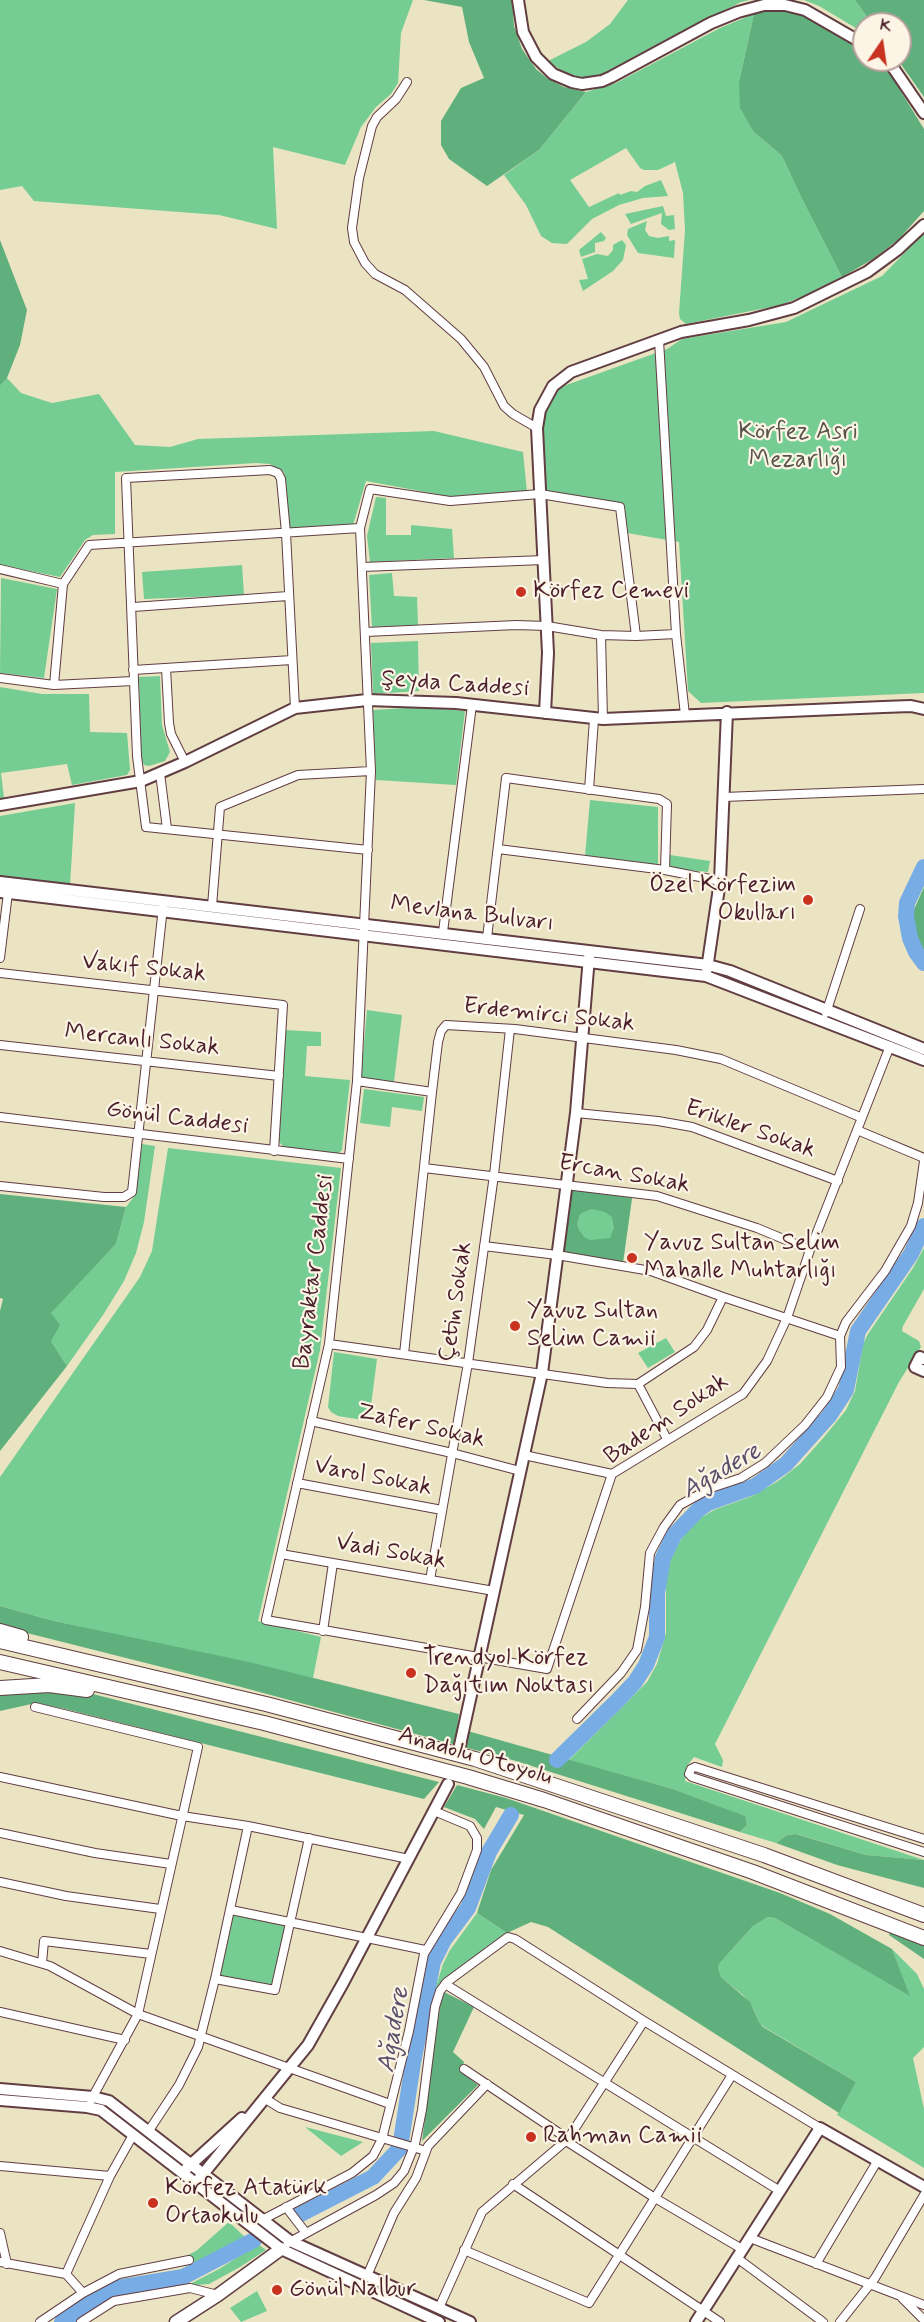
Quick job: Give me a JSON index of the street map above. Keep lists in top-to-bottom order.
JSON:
{
  "streets": {
    "highway": ["Anadolu Otoyolu"],
    "street": [
      "Şeyda Caddesi",
      "Mevlana Bulvarı",
      "Vakıf Sokak",
      "Erdemirci Sokak",
      "Mercanlı Sokak",
      "Gönül Caddesi",
      "Erikler Sokak",
      "Ercan Sokak",
      "Bayraktar Caddesi",
      "Çetin Sokak",
      "Badem Sokak",
      "Zafer Sokak",
      "Varol Sokak",
      "Vadi Sokak"
    ]
  },
  "crossings": [
    ["Şeyda Caddesi", "Bayraktar Caddesi"],
    ["Mevlana Bulvarı", "Bayraktar Caddesi"],
    ["Mevlana Bulvarı", "Badem Sokak"],
    ["Vakıf Sokak", "Mercanlı Sokak"],
    ["Erdemirci Sokak", "Ercan Sokak"],
    ["Erdemirci Sokak", "Çetin Sokak"],
    ["Erdemirci Sokak", "Badem Sokak"],
    ["Gönül Caddesi", "Bayraktar Caddesi"],
    ["Erikler Sokak", "Badem Sokak"],
    ["Ercan Sokak", "Çetin Sokak"],
    ["Ercan Sokak", "Badem Sokak"],
    ["Bayraktar Caddesi", "Zafer Sokak"],
    ["Bayraktar Caddesi", "Varol Sokak"],
    ["Bayraktar Caddesi", "Vadi Sokak"],
    ["Çetin Sokak", "Zafer Sokak"],
    ["Çetin Sokak", "Varol Sokak"],
    ["Çetin Sokak", "Vadi Sokak"]
  ],
  "water": ["Ağadere"],
  "parks": ["Körfez Asri Mezarlığı"],
  "places": [
    "Körfez Cemevi",
    "Özel Körfezim Okulları",
    "Yavuz Sultan Selim Mahalle Muhtarlığı",
    "Yavuz Sultan Selim Camii",
    "Trendyol Körfez Dağıtım Noktası",
    "Rahman Camii",
    "Körfez Atatürk Ortaokulu",
    "Gönül Nalbur"
  ],
  "north": "top"
}
